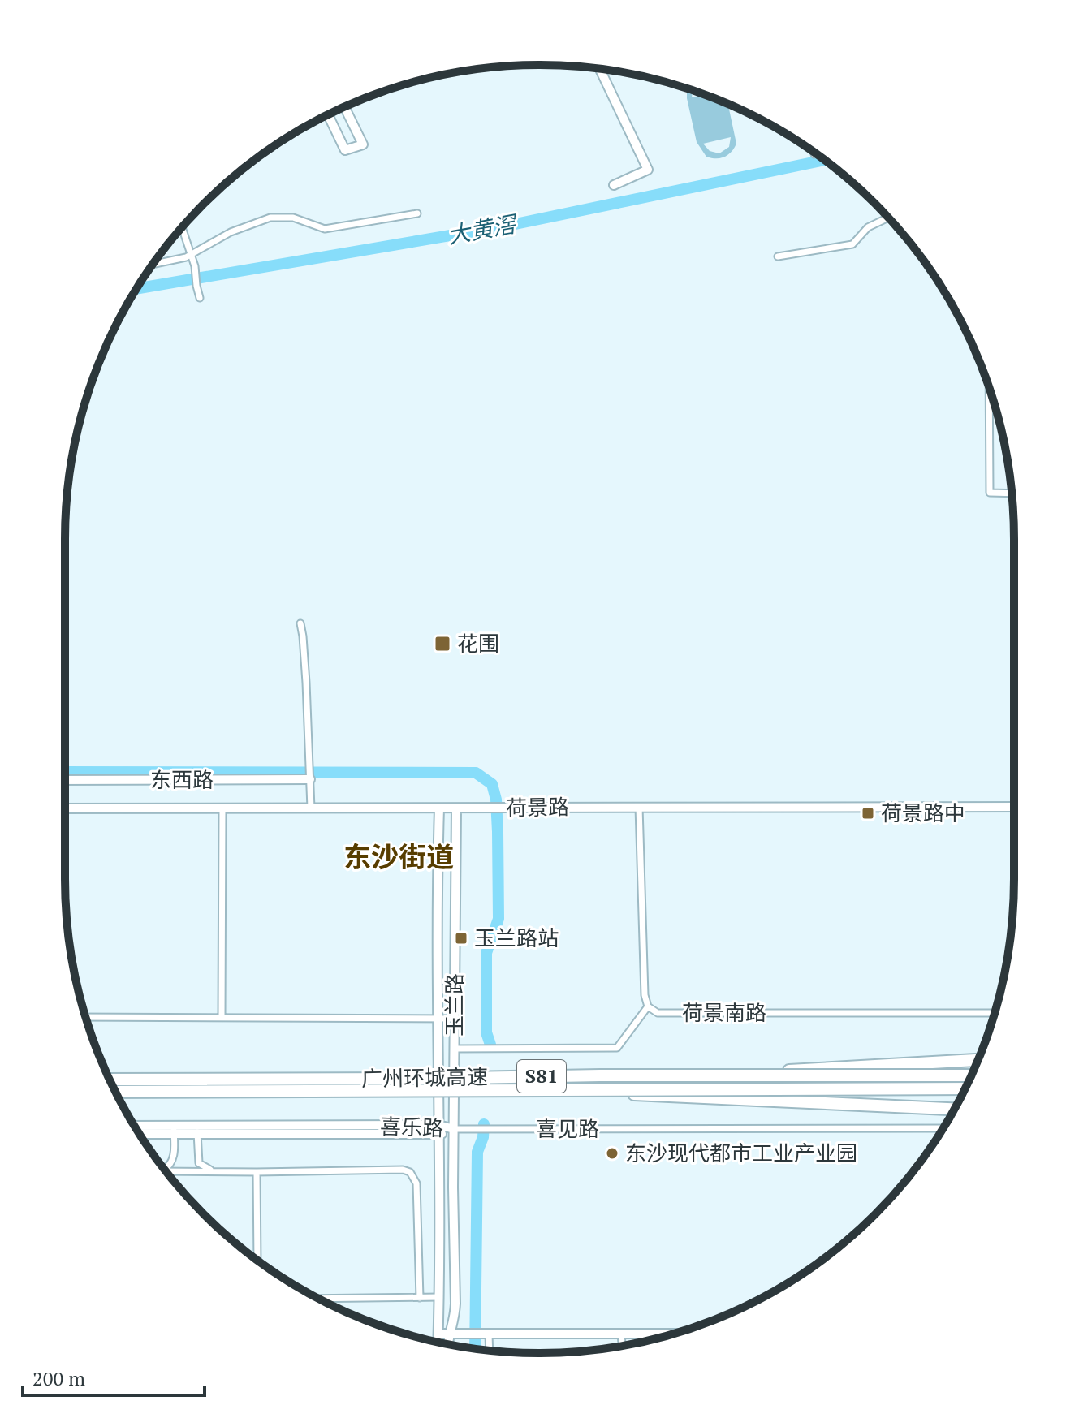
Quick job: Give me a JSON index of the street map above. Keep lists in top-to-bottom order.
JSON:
{
  "streets": {
    "highway": ["S81", "广州环城高速"],
    "street": [
      "东西路",
      "荷景路",
      "玉兰路",
      "荷景南路",
      "喜乐路",
      "喜见路"
    ]
  },
  "crossings": [
    ["荷景路", "玉兰路"],
    ["玉兰路", "喜乐路"],
    ["玉兰路", "喜见路"],
    ["喜乐路", "喜见路"]
  ],
  "districts": ["东沙街道"],
  "water": ["大黄滘"],
  "places": {
    "transit": ["花围", "荷景路中", "玉兰路站"],
    "other": ["东沙现代都市工业产业园"]
  },
  "scale_bar": "200 m"
}
